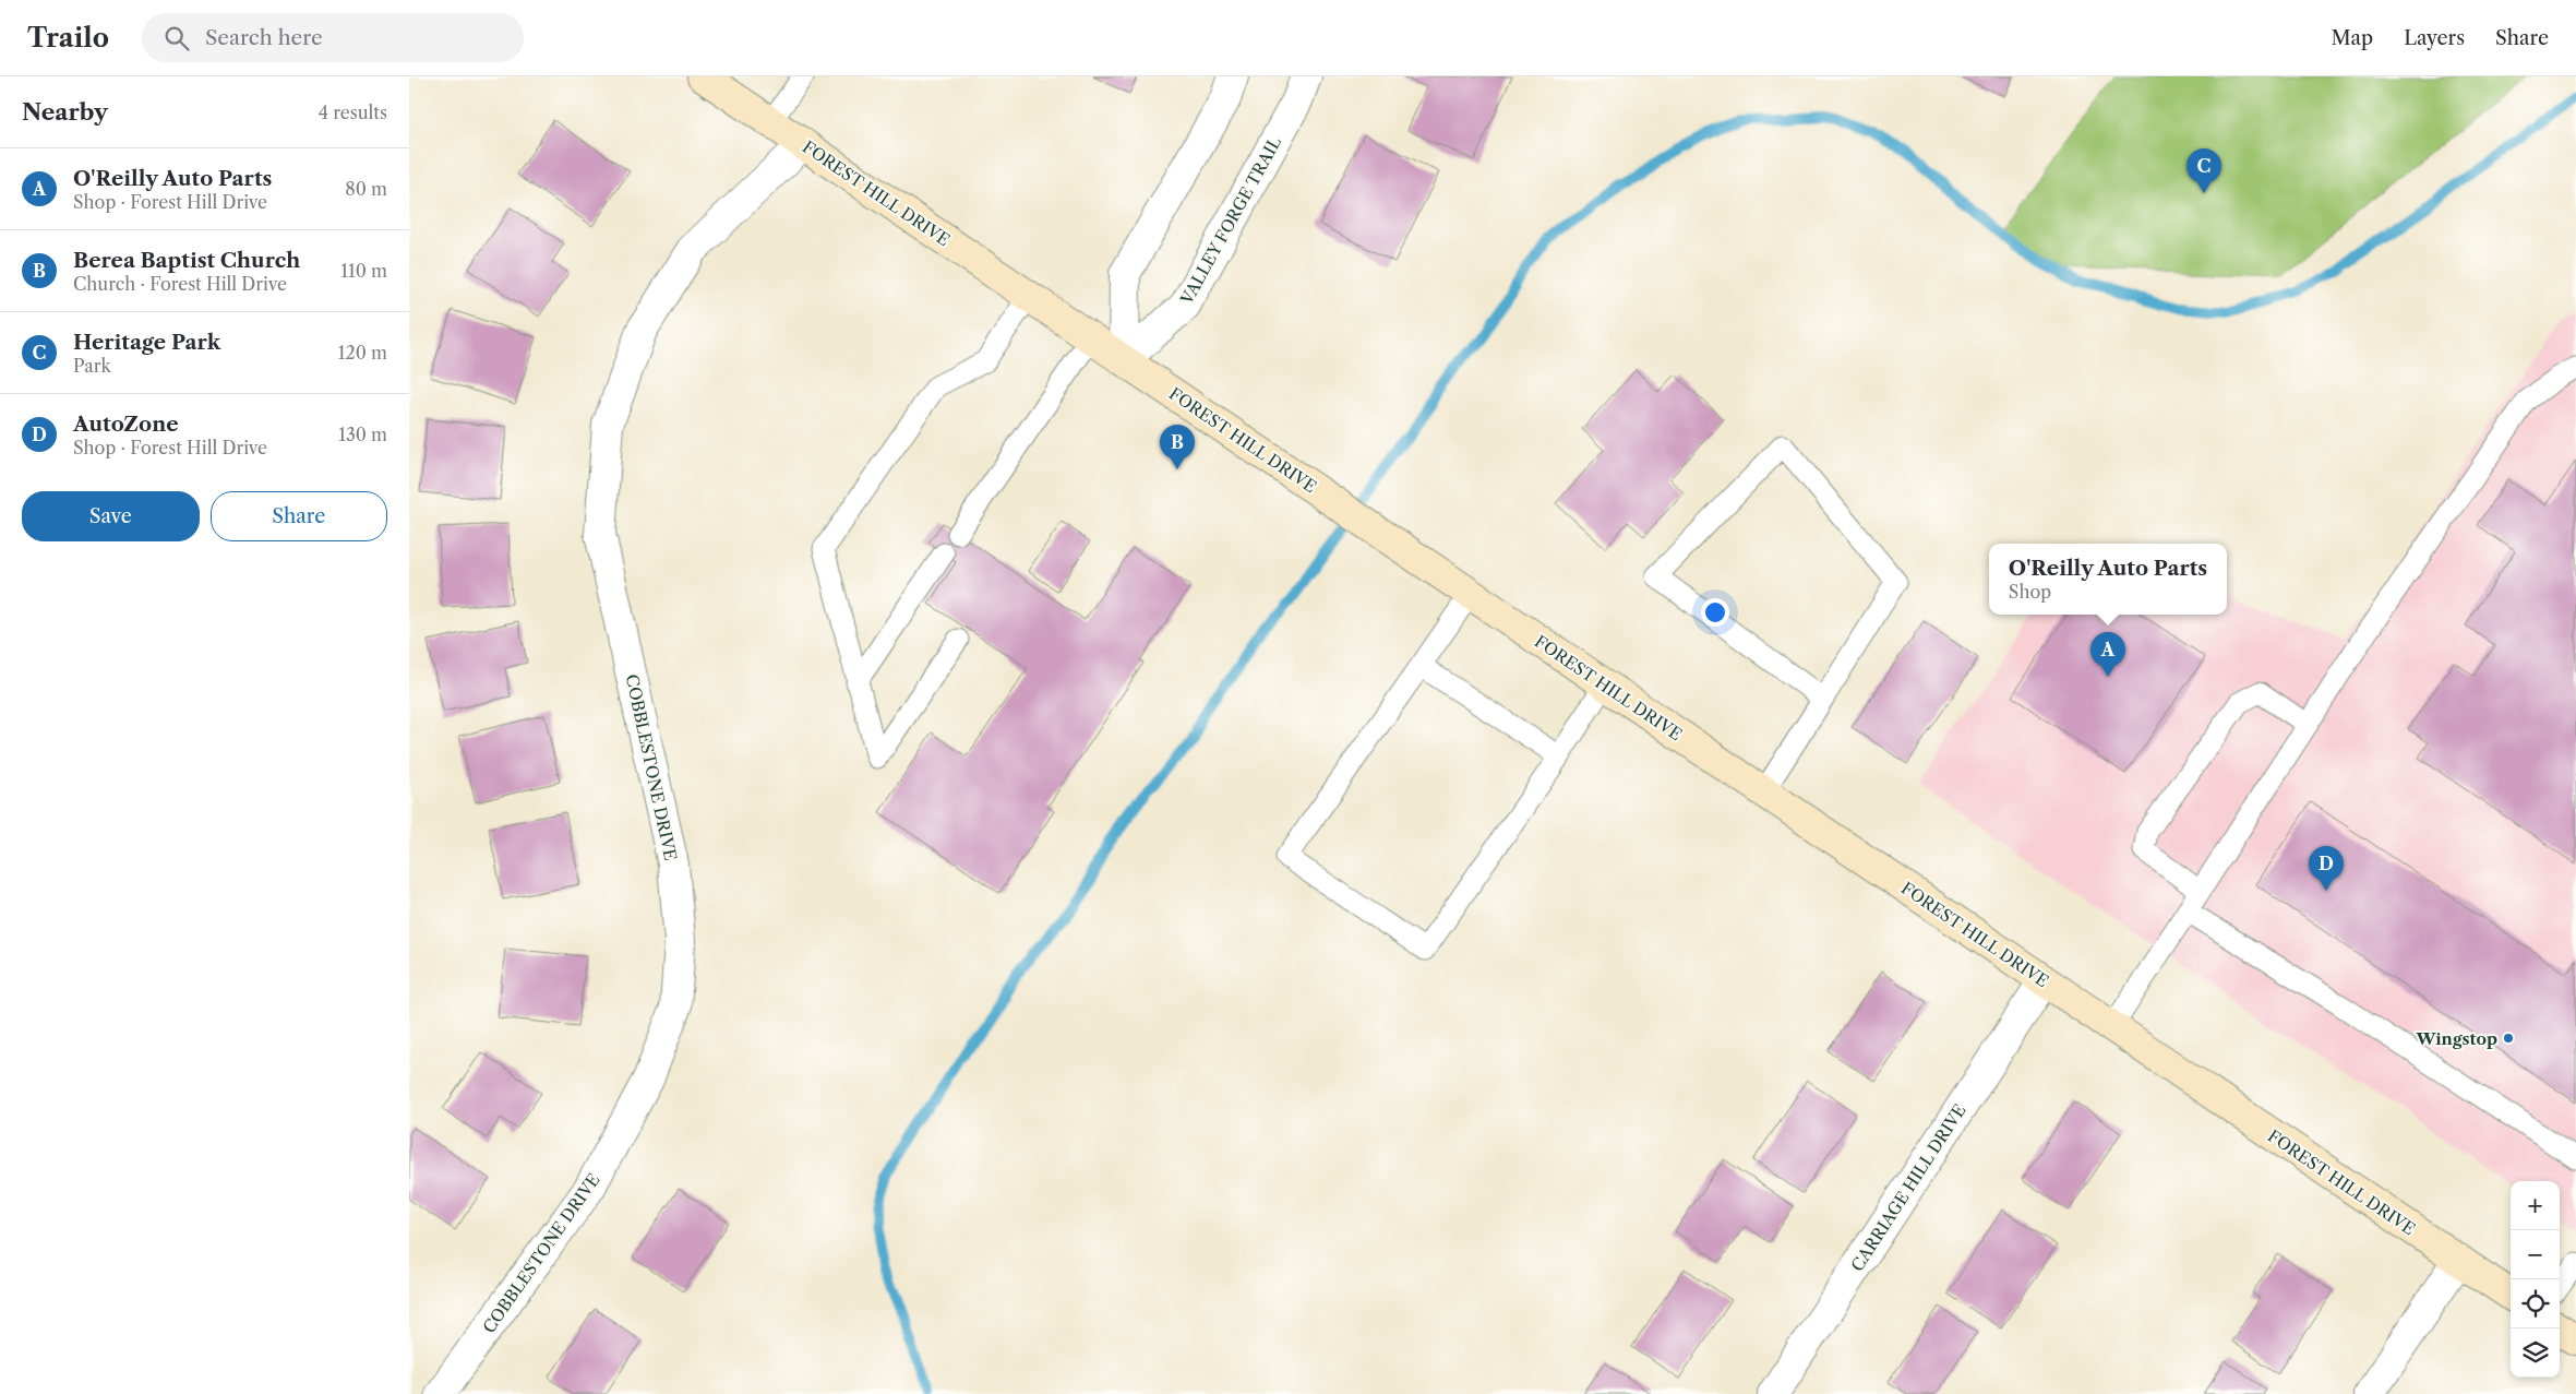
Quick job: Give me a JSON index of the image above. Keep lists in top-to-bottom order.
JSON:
{
  "streets": {
    "main road": ["FOREST HILL DRIVE"],
    "street": ["VALLEY FORGE TRAIL", "COBBLESTONE DRIVE", "CARRIAGE HILL DRIVE"]
  },
  "crossings": [
    ["FOREST HILL DRIVE", "VALLEY FORGE TRAIL"],
    ["FOREST HILL DRIVE", "COBBLESTONE DRIVE"],
    ["FOREST HILL DRIVE", "CARRIAGE HILL DRIVE"]
  ],
  "places": ["Wingstop"],
  "page": {
    "header": "Trailo",
    "search": "Search here",
    "nav": ["Map", "Layers", "Share"],
    "heading": ["Nearby", "4 results"],
    "list": [
      {
        "mark": "A",
        "name": "O'Reilly Auto Parts",
        "note": "Shop · Forest Hill Drive",
        "value": "80 m"
      },
      {
        "mark": "B",
        "name": "Berea Baptist Church",
        "note": "Church · Forest Hill Drive",
        "value": "110 m"
      },
      {
        "mark": "C",
        "name": "Heritage Park",
        "note": "Park",
        "value": "120 m"
      },
      {
        "mark": "D",
        "name": "AutoZone",
        "note": "Shop · Forest Hill Drive",
        "value": "130 m"
      }
    ],
    "pins": [
      "C",
      "B",
      "A",
      "D"
    ],
    "buttons": ["Save", "Share"],
    "popup": ["O'Reilly Auto Parts", "Shop"],
    "map_buttons": ["+", "−"]
  }
}
